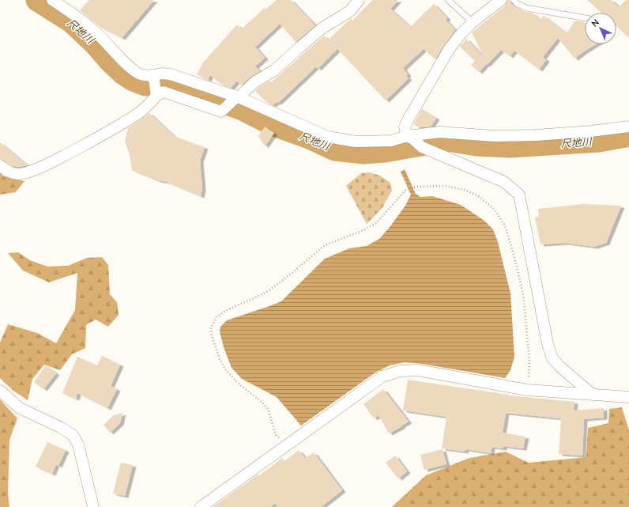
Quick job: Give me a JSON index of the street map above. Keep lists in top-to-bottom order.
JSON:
{
  "water": ["尺地川"],
  "north": "top left"
}
